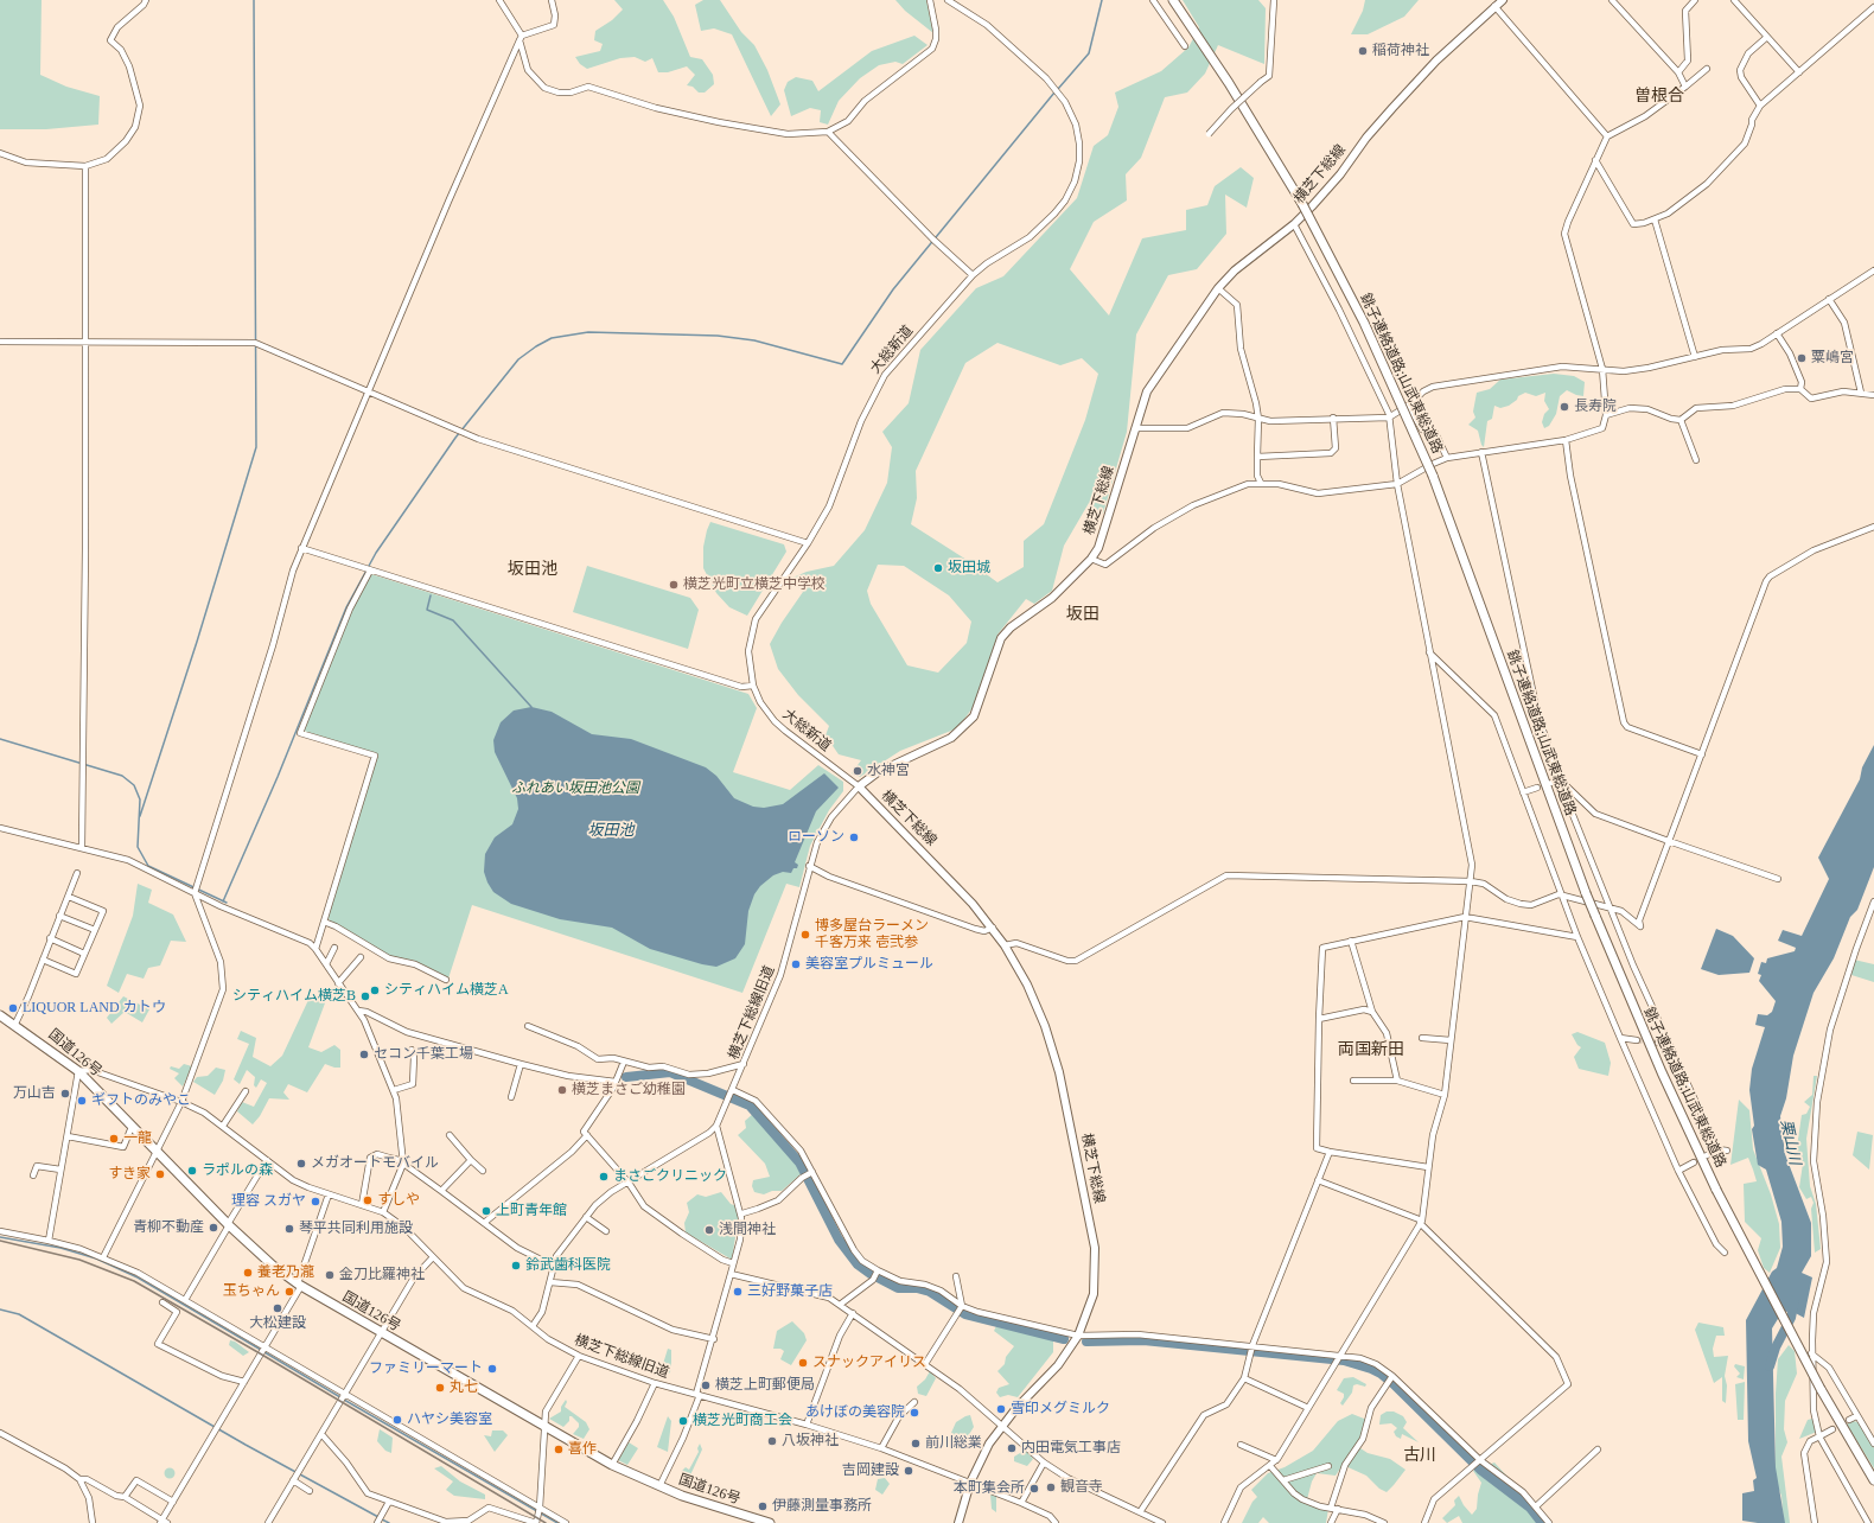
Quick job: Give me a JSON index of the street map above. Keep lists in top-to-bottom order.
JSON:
{
  "streets": {
    "highway": ["銚子連絡道路;山武東総道路", "国道126号"],
    "main road": ["横芝下総線"],
    "street": ["大総新道", "横芝下総線旧道"]
  },
  "crossings": [
    ["横芝下総線", "大総新道"],
    ["横芝下総線", "横芝下総線旧道"],
    ["大総新道", "横芝下総線旧道"]
  ],
  "districts": [
    "曽根合",
    "坂田池",
    "坂田",
    "両国新田",
    "古川"
  ],
  "water": ["坂田池", "栗山川"],
  "parks": ["ふれあい坂田池公園"],
  "places": [
    "稲荷神社",
    "粟嶋宮",
    "長寿院",
    "坂田城",
    "横芝光町立横芝中学校",
    "水神宮",
    "ローソン",
    "博多屋台ラーメン 千客万来 壱弐参",
    "美容室プルミュール",
    "シティハイム横芝A",
    "シティハイム横芝B",
    "LIQUOR LAND カトウ",
    "セコン千葉工場",
    "横芝まさご幼稚園",
    "万山吉",
    "ギフトのみやこ",
    "一龍",
    "メガオートモバイル",
    "ラポルの森",
    "すき家",
    "まさごクリニック",
    "すしや",
    "理容 スガヤ",
    "上町青年館",
    "青柳不動産",
    "琴平共同利用施設",
    "浅間神社",
    "鈴武歯科医院",
    "養老乃瀧",
    "金刀比羅神社",
    "玉ちゃん",
    "三好野菓子店",
    "大松建設",
    "スナックアイリス",
    "ファミリーマート",
    "横芝上町郵便局",
    "丸七",
    "雪印メグミルク",
    "あけぼの美容院",
    "ハヤシ美容室",
    "横芝光町商工会",
    "八坂神社",
    "前川総業",
    "内田電気工事店",
    "喜作",
    "吉岡建設",
    "観音寺",
    "本町集会所",
    "伊藤測量事務所"
  ]
}
